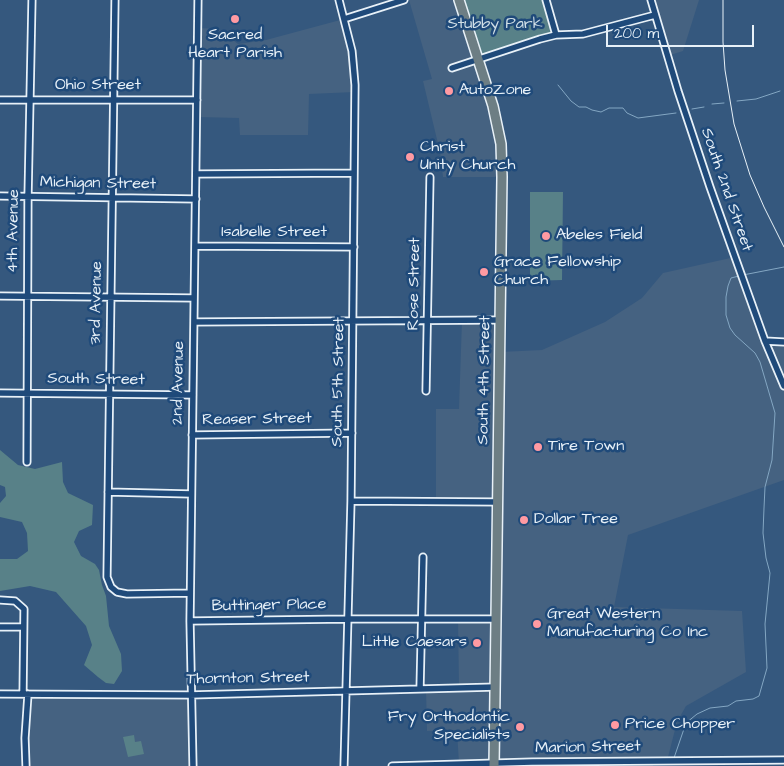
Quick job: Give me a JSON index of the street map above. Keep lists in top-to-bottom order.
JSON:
{
  "streets": {
    "highway": ["South 4th Street"],
    "street": [
      "Ohio Street",
      "Michigan Street",
      "South 2nd Street",
      "4th Avenue",
      "Isabelle Street",
      "Rose Street",
      "3rd Avenue",
      "South Street",
      "South 5th Street",
      "2nd Avenue",
      "Reaser Street",
      "Buttinger Place",
      "Thornton Street",
      "Marion Street"
    ]
  },
  "crossings": [
    ["Ohio Street", "4th Avenue"],
    ["Ohio Street", "3rd Avenue"],
    ["Ohio Street", "2nd Avenue"],
    ["Michigan Street", "4th Avenue"],
    ["Michigan Street", "3rd Avenue"],
    ["Michigan Street", "2nd Avenue"],
    ["4th Avenue", "South Street"],
    ["Isabelle Street", "South 5th Street"],
    ["Isabelle Street", "2nd Avenue"],
    ["3rd Avenue", "South Street"],
    ["3rd Avenue", "2nd Avenue"],
    ["South Street", "2nd Avenue"],
    ["South 4th Street", "Buttinger Place"],
    ["South 4th Street", "Thornton Street"],
    ["South 4th Street", "Marion Street"],
    ["South 5th Street", "Reaser Street"],
    ["South 5th Street", "Buttinger Place"],
    ["South 5th Street", "Thornton Street"],
    ["2nd Avenue", "Reaser Street"],
    ["2nd Avenue", "Buttinger Place"],
    ["2nd Avenue", "Thornton Street"]
  ],
  "parks": ["Stubby Park"],
  "places": [
    "Sacred Heart Parish",
    "AutoZone",
    "Christ Unity Church",
    "Abeles Field",
    "Grace Fellowship Church",
    "Tire Town",
    "Dollar Tree",
    "Great Western Manufacturing Co Inc",
    "Little Caesars",
    "Price Chopper",
    "Fry Orthodontic Specialists"
  ],
  "scale_bar": "200 m"
}
